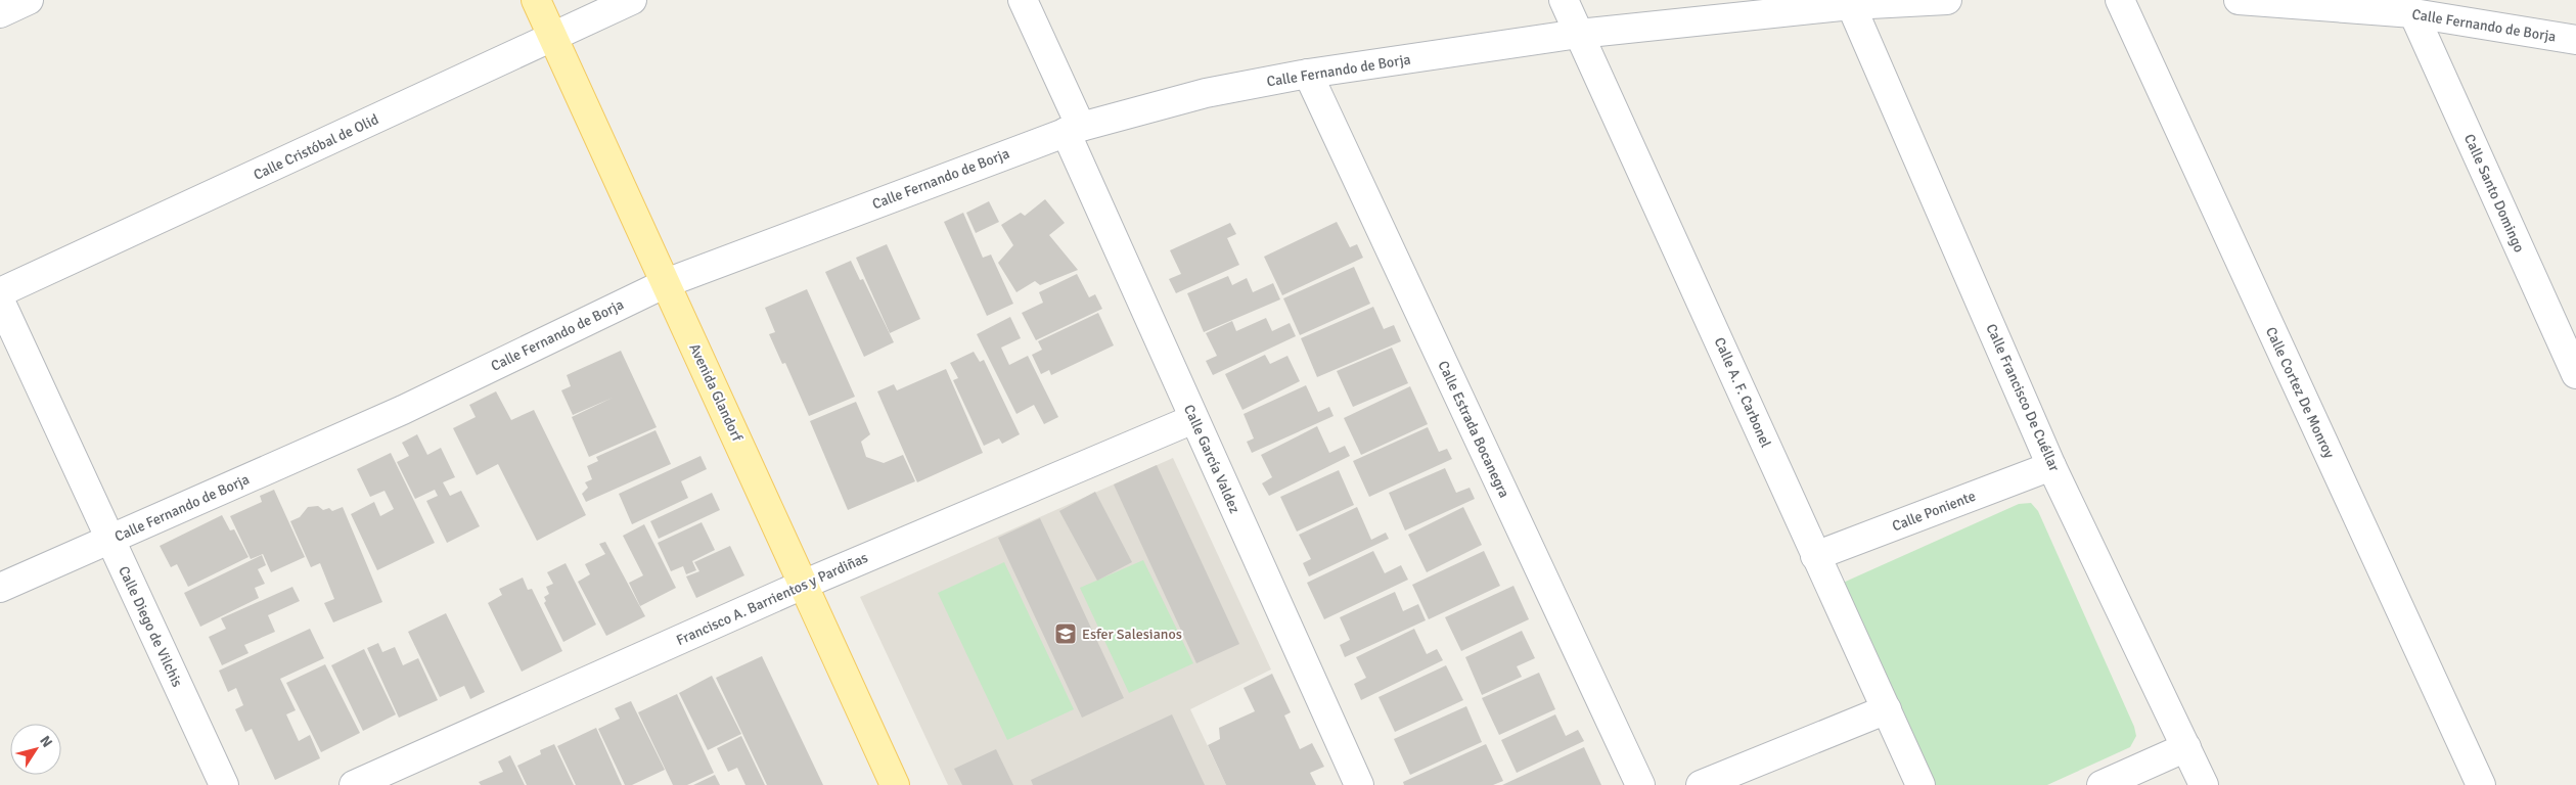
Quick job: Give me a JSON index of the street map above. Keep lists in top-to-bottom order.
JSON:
{
  "streets": {
    "main road": ["Avenida Glandorf"],
    "street": [
      "Calle Fernando de Borja",
      "Calle Cristóbal de Olid",
      "Calle Santo Domingo",
      "Calle A. F. Carbonel",
      "Calle Cortez De Monroy",
      "Calle Francisco De Cuéllar",
      "Calle Estrada Bocanegra",
      "Calle García Valdez",
      "Calle Poniente",
      "Francisco A. Barrientos y Pardiñas",
      "Calle Diego de Vilchis"
    ]
  },
  "crossings": [
    ["Calle Fernando de Borja", "Calle Santo Domingo"],
    ["Calle Fernando de Borja", "Avenida Glandorf"],
    ["Calle Fernando de Borja", "Calle A. F. Carbonel"],
    ["Calle Fernando de Borja", "Calle Francisco De Cuéllar"],
    ["Calle Fernando de Borja", "Calle Estrada Bocanegra"],
    ["Calle Fernando de Borja", "Calle García Valdez"],
    ["Calle Fernando de Borja", "Calle Diego de Vilchis"],
    ["Calle Cristóbal de Olid", "Avenida Glandorf"],
    ["Avenida Glandorf", "Francisco A. Barrientos y Pardiñas"],
    ["Calle A. F. Carbonel", "Calle Poniente"],
    ["Calle Francisco De Cuéllar", "Calle Poniente"],
    ["Calle García Valdez", "Francisco A. Barrientos y Pardiñas"]
  ],
  "places": {
    "school or university": ["Esfer Salesianos"]
  },
  "north": "top right"
}
